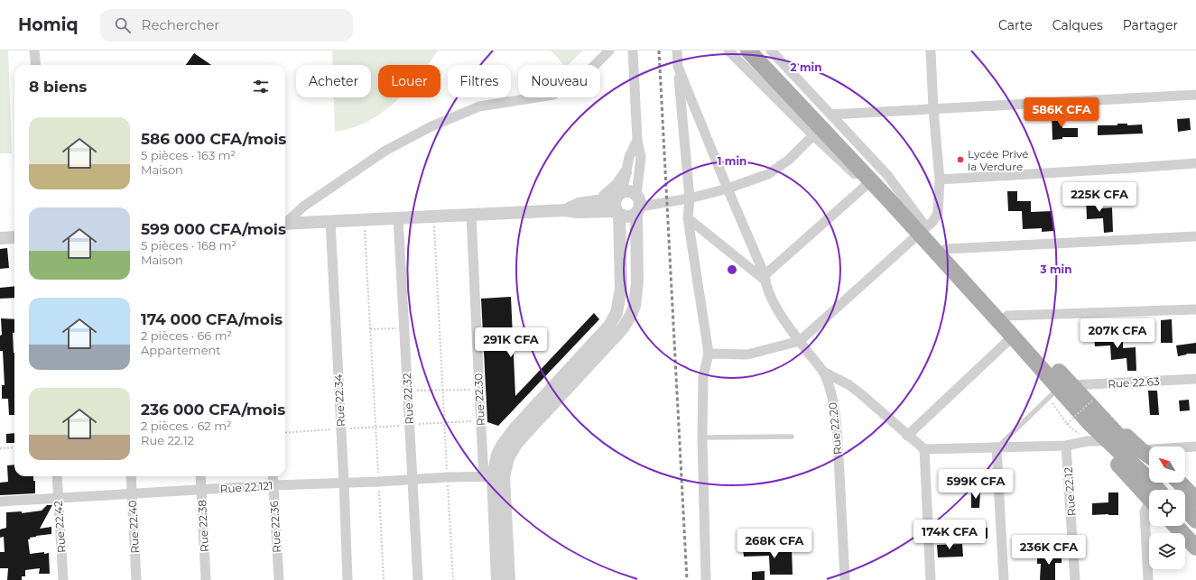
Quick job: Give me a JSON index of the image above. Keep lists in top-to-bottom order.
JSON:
{
  "streets": {
    "street": [
      "Rue 22.63",
      "Rue 22.32",
      "Rue 22.30",
      "Rue 22.34",
      "Rue 22.20",
      "Rue 22.121",
      "Rue 22.12",
      "Rue 22.38",
      "Rue 22.42",
      "Rue 22.40",
      "Rue 22.36"
    ]
  },
  "crossings": [
    ["Rue 22.32", "Rue 22.121"],
    ["Rue 22.30", "Rue 22.121"],
    ["Rue 22.34", "Rue 22.121"],
    ["Rue 22.121", "Rue 22.38"],
    ["Rue 22.121", "Rue 22.42"],
    ["Rue 22.121", "Rue 22.40"],
    ["Rue 22.121", "Rue 22.36"]
  ],
  "places": ["Lycée Privé la Verdure"],
  "north": "top left",
  "page": {
    "header": "Homiq",
    "search": "Rechercher",
    "nav": ["Carte", "Calques", "Partager"],
    "chip": [
      "Acheter",
      "Louer",
      "Filtres",
      "Nouveau"
    ],
    "heading": "8 biens",
    "price": [
      "586K CFA",
      "225K CFA",
      "207K CFA",
      "291K CFA",
      "599K CFA",
      "174K CFA",
      "268K CFA",
      "236K CFA"
    ],
    "list": [
      {
        "name": "586 000 CFA/mois",
        "note": "5 pièces · 163 m² · Maison"
      },
      {
        "name": "599 000 CFA/mois",
        "note": "5 pièces · 168 m² · Maison"
      },
      {
        "name": "174 000 CFA/mois",
        "note": "2 pièces · 66 m² · Appartement"
      },
      {
        "name": "236 000 CFA/mois",
        "note": "2 pièces · 62 m² · Rue 22.12"
      }
    ]
  },
  "rings": ["2 min", "1 min", "3 min"]
}
